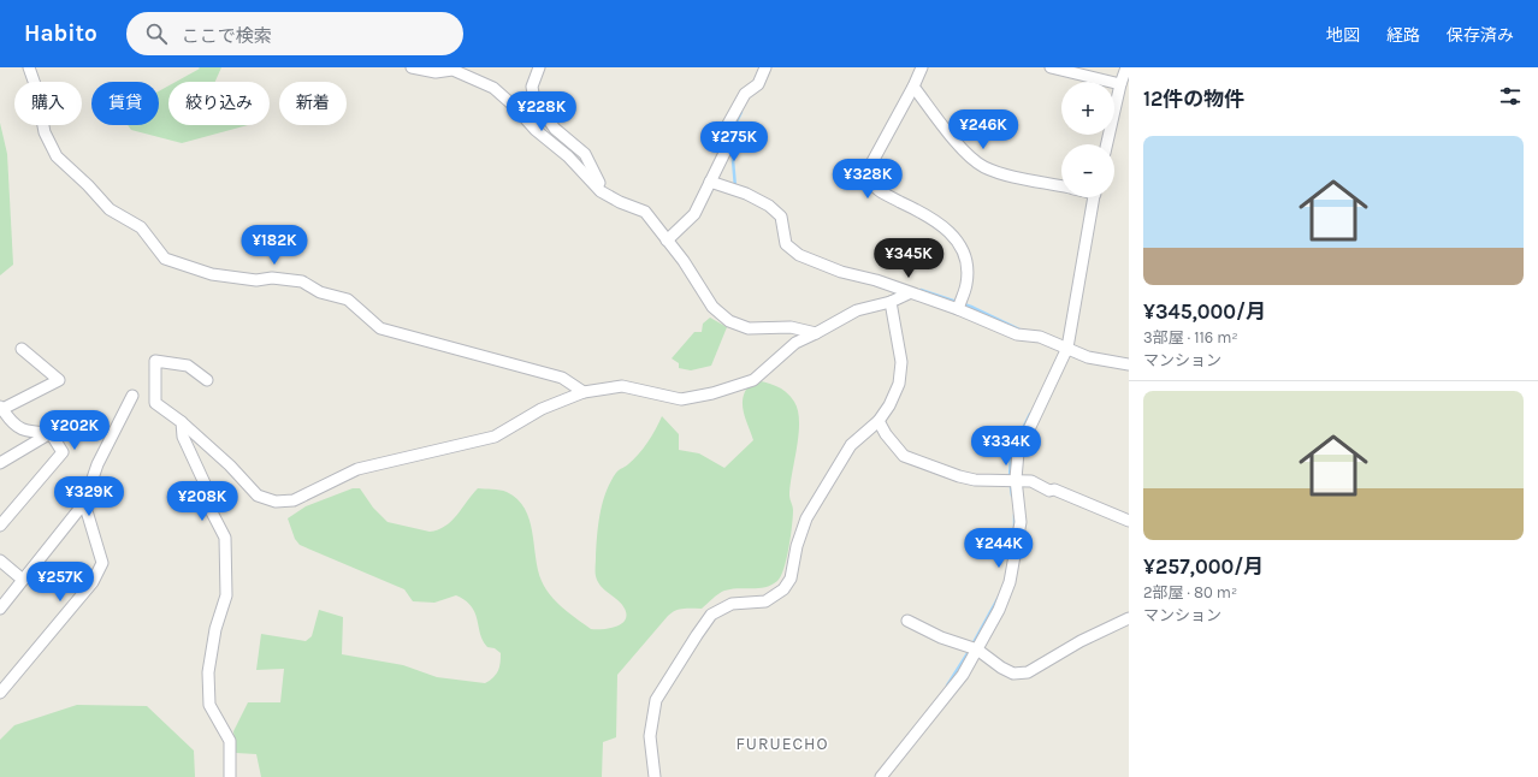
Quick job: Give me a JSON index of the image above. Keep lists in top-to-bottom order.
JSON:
{
  "districts": ["FURUECHO"],
  "page": {
    "header": "Habito",
    "search": "ここで検索",
    "nav": ["地図", "経路", "保存済み"],
    "heading": "12件の物件",
    "map_buttons": ["+", "−"],
    "chip": [
      "購入",
      "賃貸",
      "絞り込み",
      "新着"
    ],
    "price": [
      "¥228K",
      "¥246K",
      "¥275K",
      "¥328K",
      "¥182K",
      "¥345K",
      "¥202K",
      "¥334K",
      "¥329K",
      "¥208K",
      "¥244K",
      "¥257K"
    ],
    "list": [
      {
        "name": "¥345,000/月",
        "note": "3部屋 · 116 m² · マンション"
      },
      {
        "name": "¥257,000/月",
        "note": "2部屋 · 80 m² · マンション"
      }
    ]
  }
}
